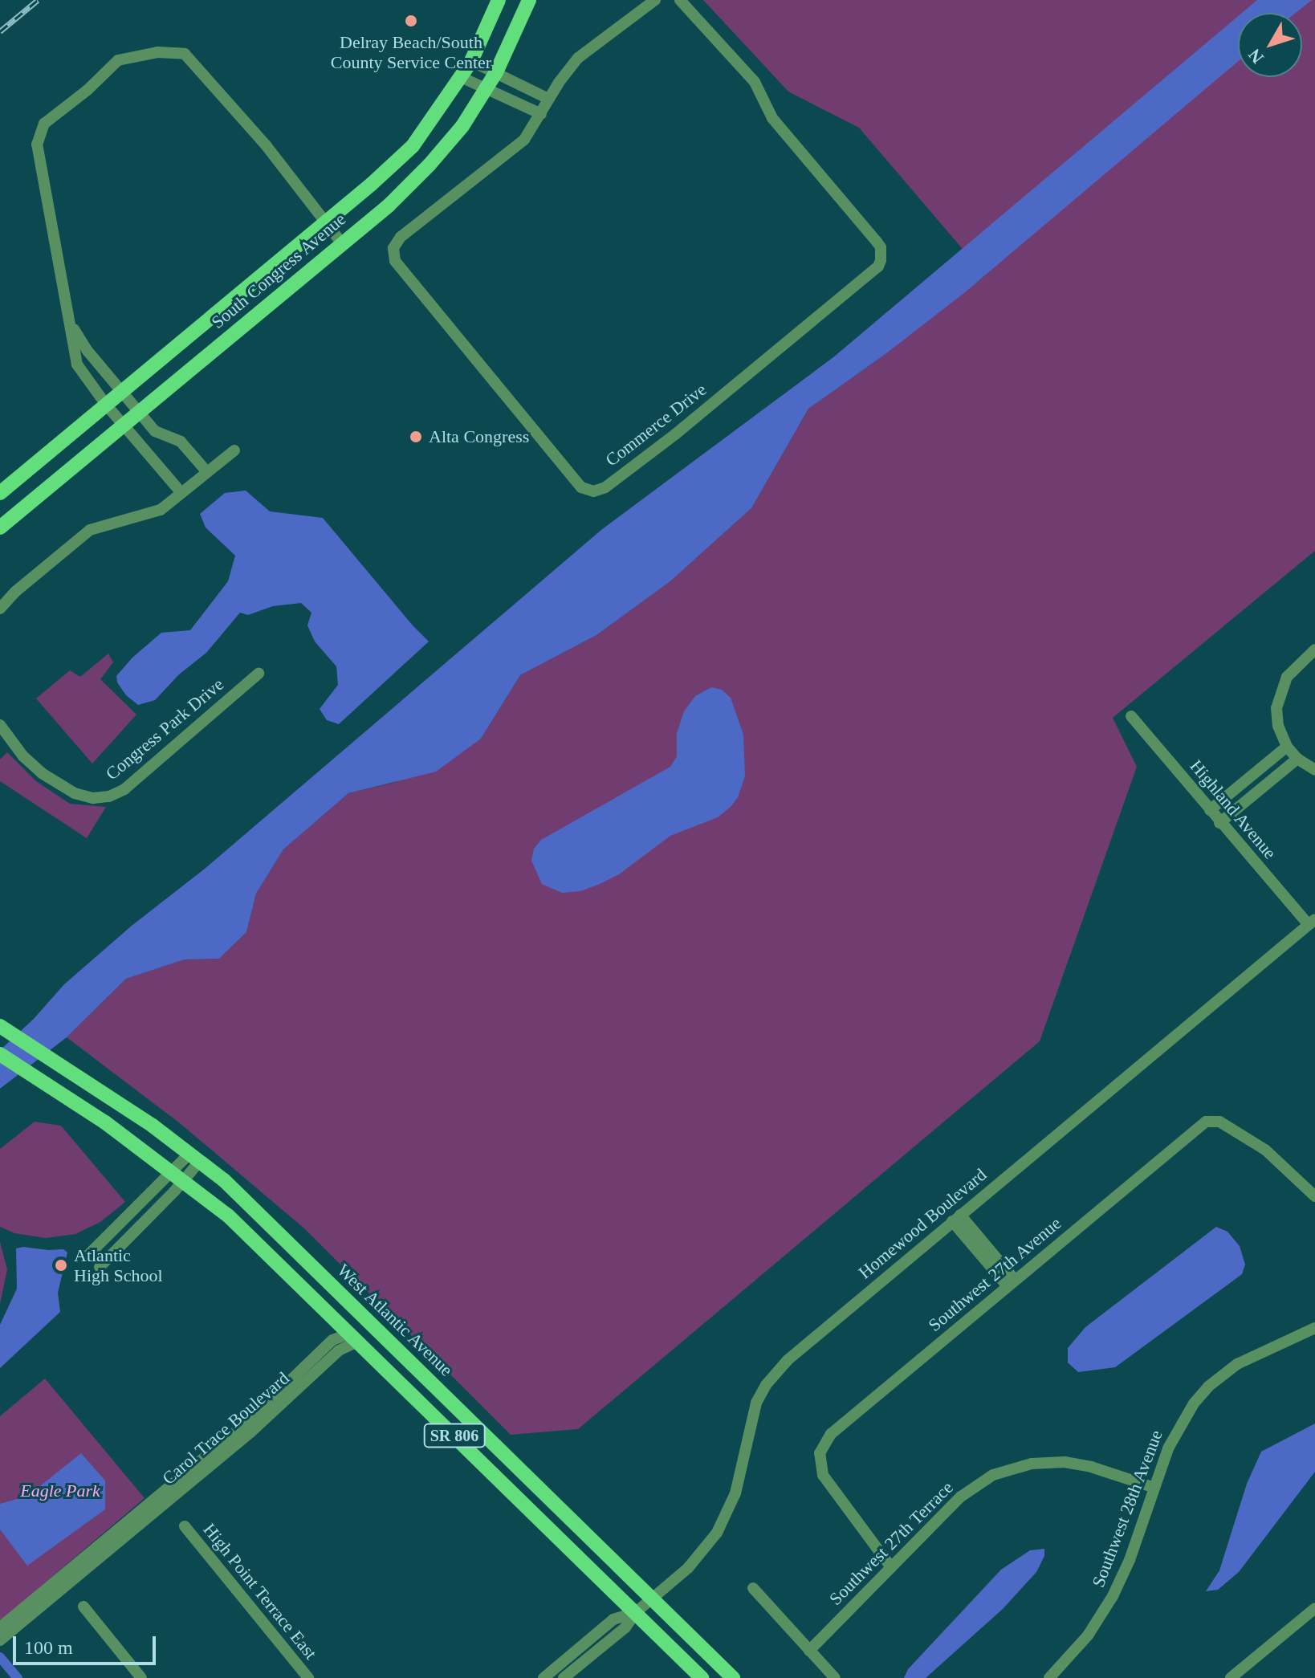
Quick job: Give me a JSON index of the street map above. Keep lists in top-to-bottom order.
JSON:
{
  "streets": {
    "main road": ["South Congress Avenue", "West Atlantic Avenue", "SR 806"],
    "street": [
      "Commerce Drive",
      "Congress Park Drive",
      "Highland Avenue",
      "Homewood Boulevard",
      "Southwest 27th Avenue",
      "Carol Trace Boulevard",
      "Southwest 28th Avenue",
      "Southwest 27th Terrace",
      "High Point Terrace East"
    ]
  },
  "crossings": [
    ["Highland Avenue", "Homewood Boulevard"],
    ["Homewood Boulevard", "West Atlantic Avenue"],
    ["Homewood Boulevard", "SR 806"],
    ["Southwest 27th Avenue", "Southwest 27th Terrace"],
    ["Carol Trace Boulevard", "SR 806"],
    ["Southwest 28th Avenue", "Southwest 27th Terrace"]
  ],
  "parks": ["Eagle Park"],
  "places": ["Delray Beach/South County Service Center", "Alta Congress", "Atlantic High School"],
  "scale_bar": "100 m",
  "north": "bottom left"
}
